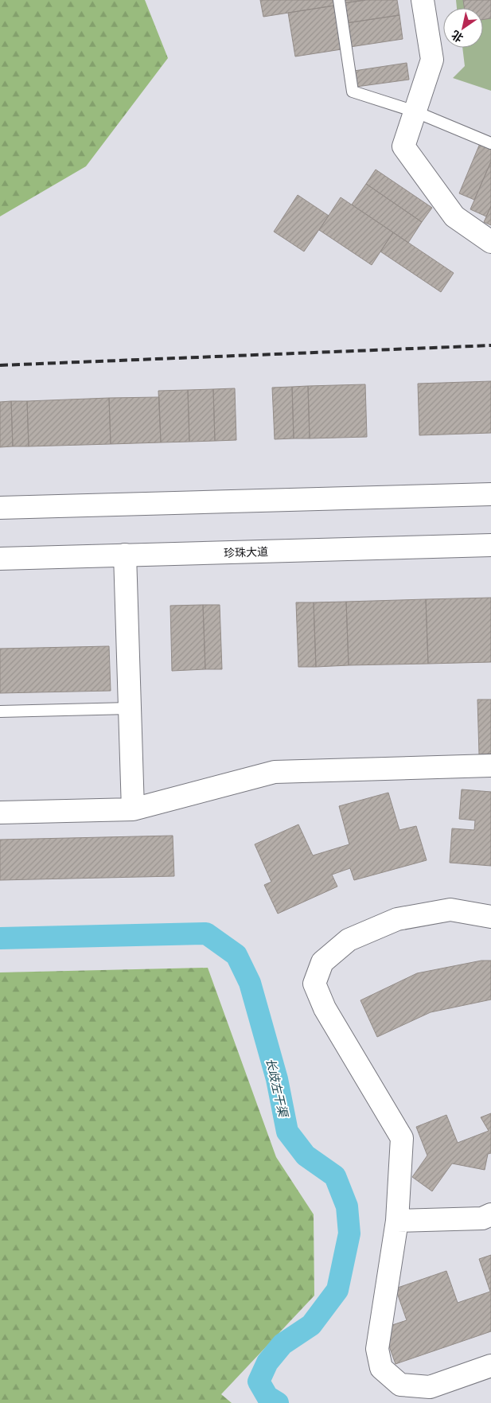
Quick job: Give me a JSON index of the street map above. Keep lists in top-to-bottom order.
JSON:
{
  "streets": {
    "street": ["珍珠大道"]
  },
  "water": ["长歧左干渠"],
  "north": "bottom left"
}
